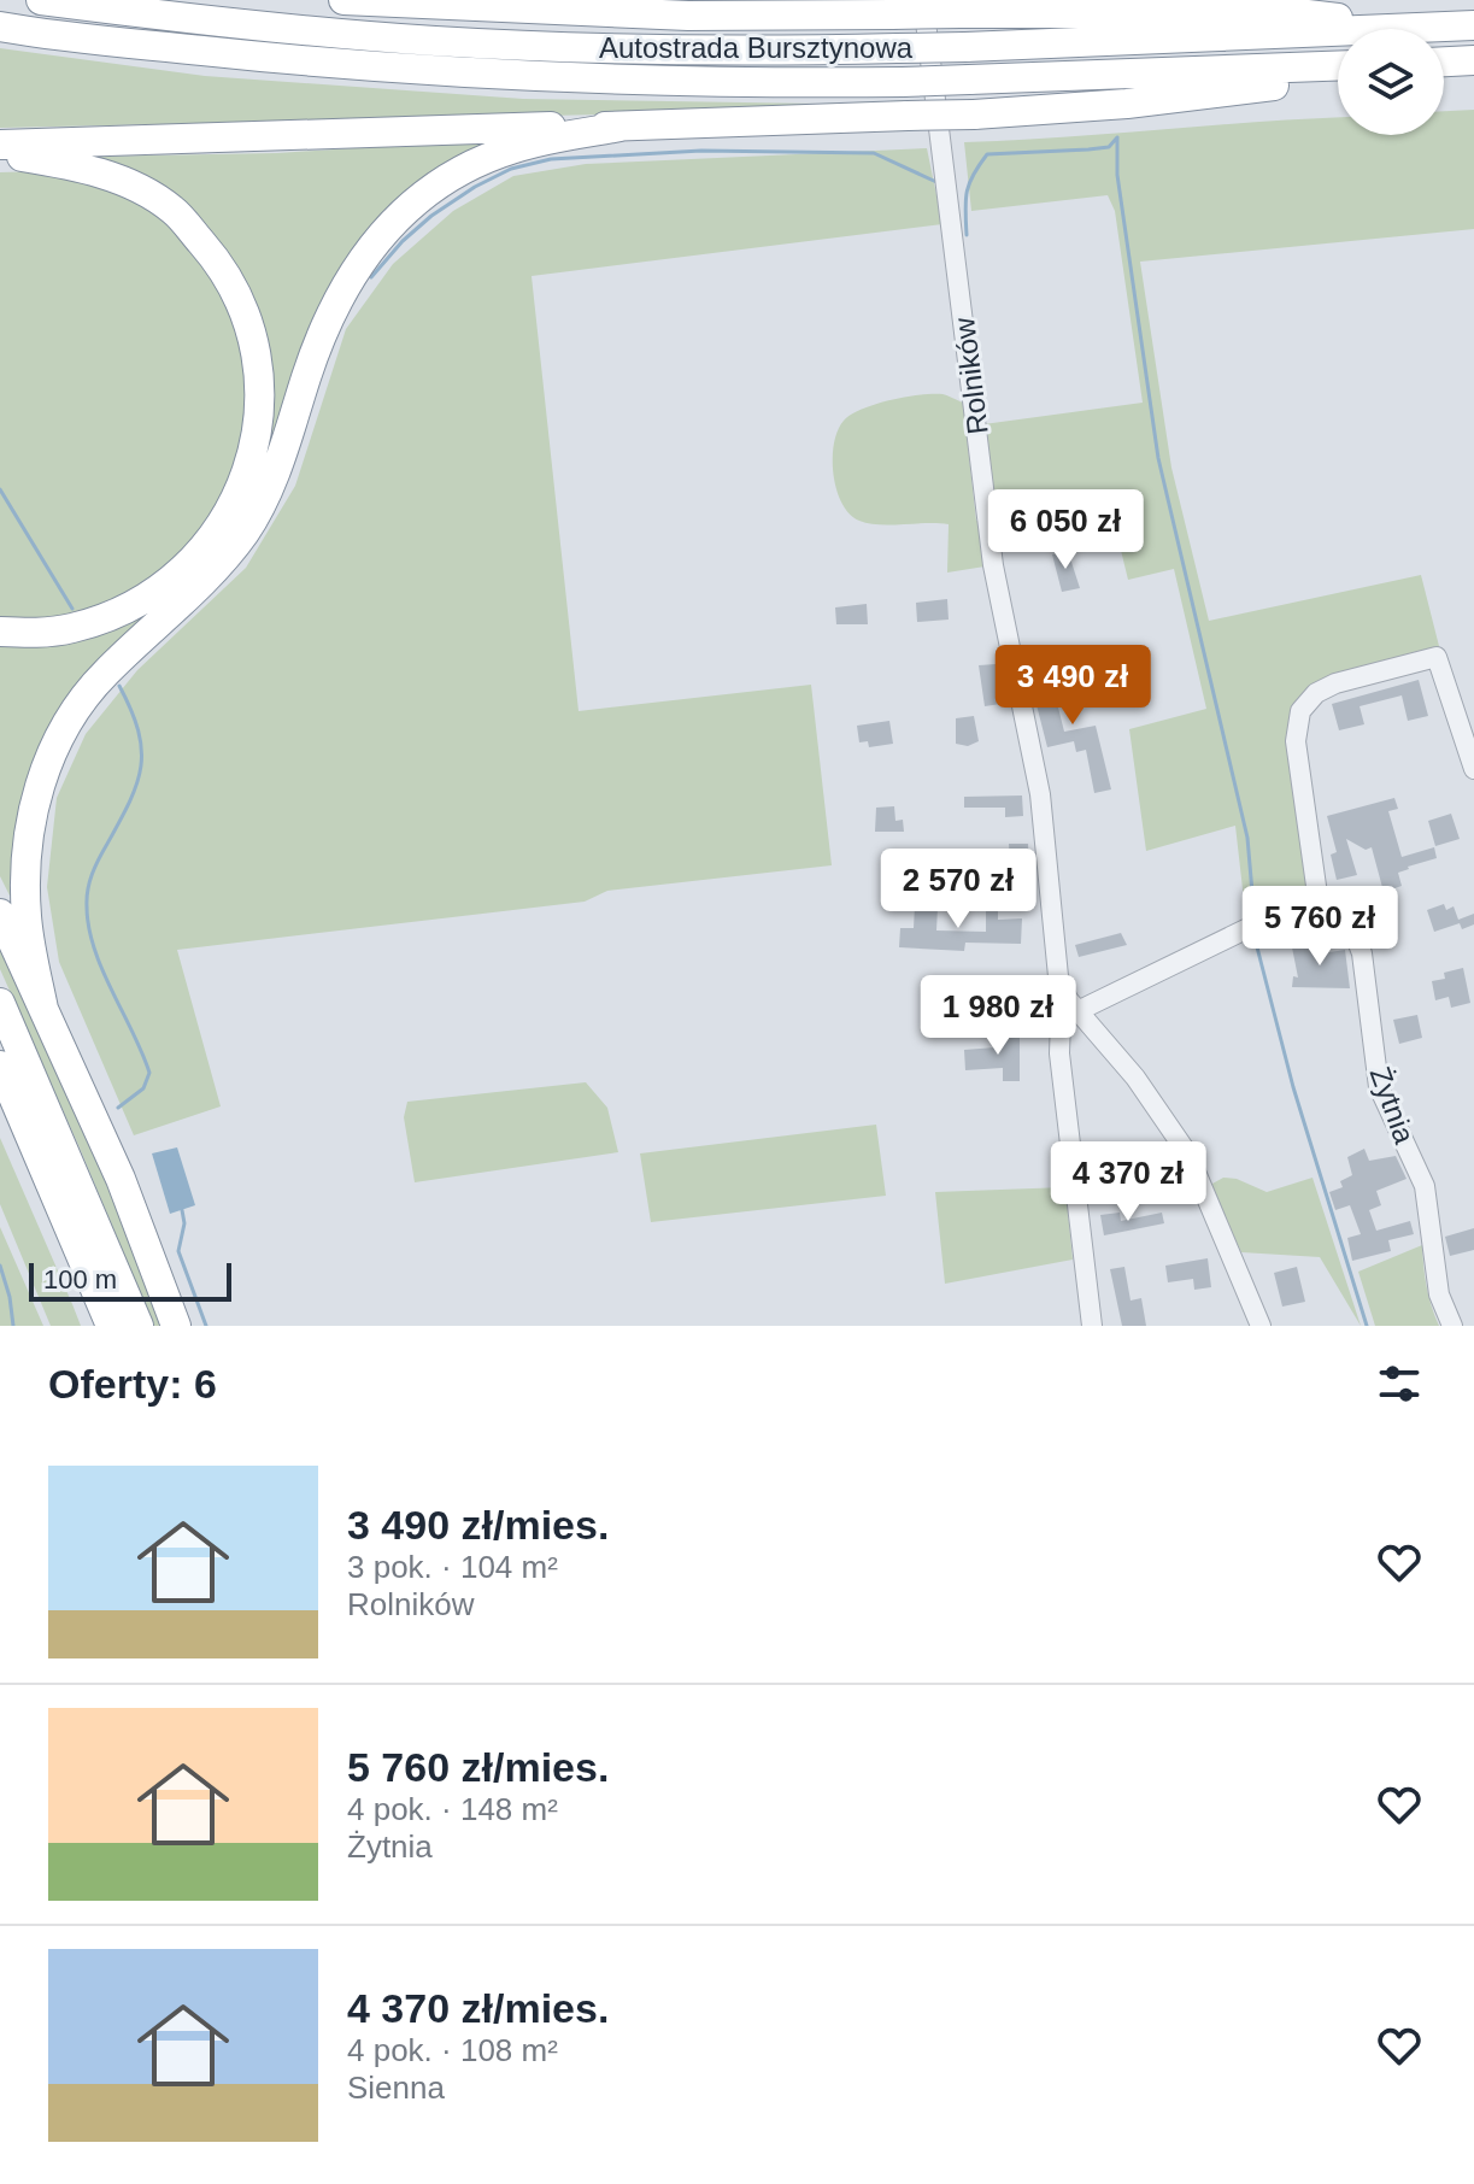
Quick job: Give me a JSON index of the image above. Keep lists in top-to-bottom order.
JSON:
{
  "streets": {
    "highway": ["Autostrada Bursztynowa"],
    "street": ["Rolników", "Żytnia"]
  },
  "scale_bar": "100 m",
  "page": {
    "price": [
      "6 050 zł",
      "3 490 zł",
      "2 570 zł",
      "5 760 zł",
      "1 980 zł",
      "4 370 zł"
    ],
    "scale": "100 m",
    "heading": "Oferty: 6",
    "list": [
      {
        "name": "3 490 zł/mies.",
        "note": "3 pok. · 104 m² · Rolników"
      },
      {
        "name": "5 760 zł/mies.",
        "note": "4 pok. · 148 m² · Żytnia"
      },
      {
        "name": "4 370 zł/mies.",
        "note": "4 pok. · 108 m² · Sienna"
      }
    ]
  }
}
